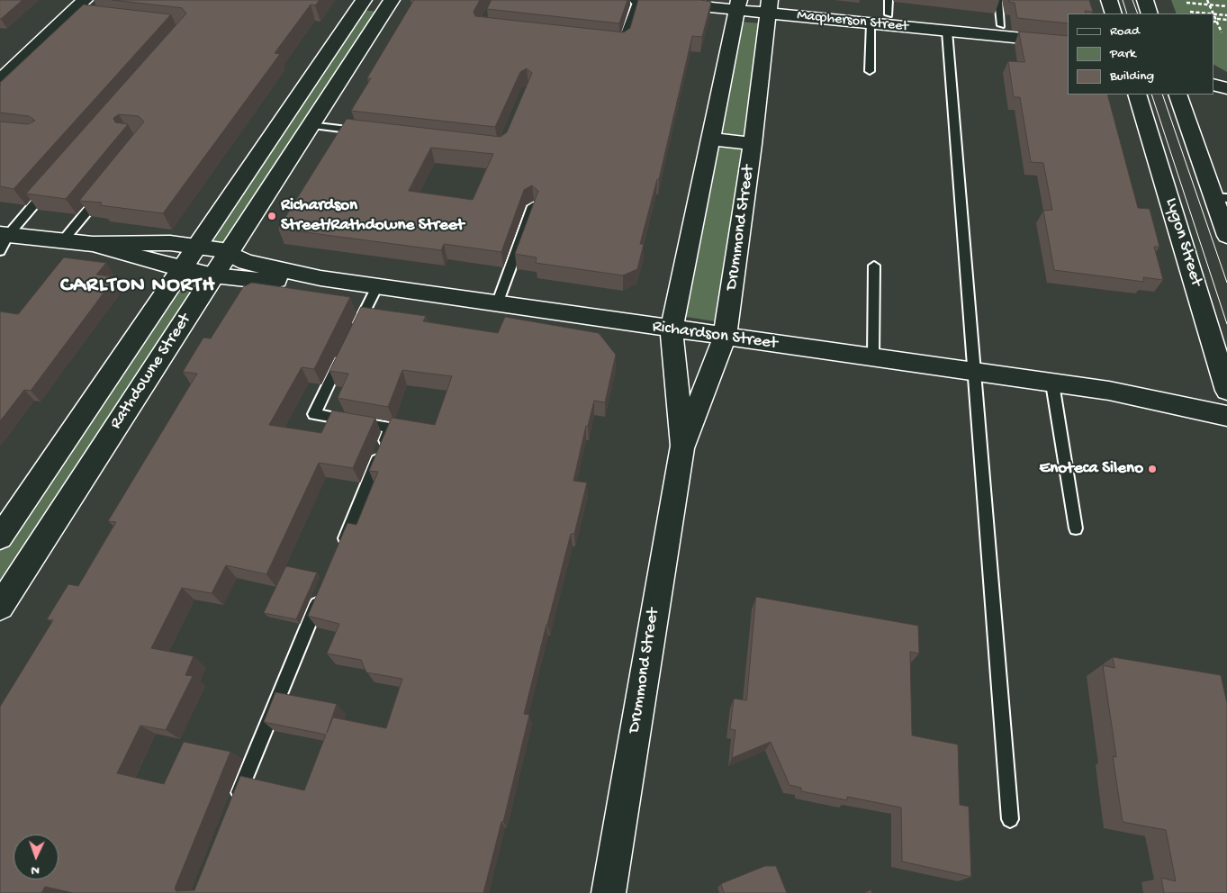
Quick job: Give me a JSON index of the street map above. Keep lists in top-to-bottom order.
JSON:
{
  "streets": {
    "street": [
      "Macpherson Street",
      "Drummond Street",
      "Lygon Street",
      "Richardson Street",
      "Rathdowne Street"
    ]
  },
  "crossings": [
    ["Macpherson Street", "Drummond Street"],
    ["Drummond Street", "Richardson Street"],
    ["Richardson Street", "Rathdowne Street"]
  ],
  "districts": ["CARLTON NORTH"],
  "places": ["Richardson Street/Rathdowne Street", "Enoteca Sileno"],
  "legend": ["Road", "Park", "Building"],
  "north": "bottom"
}
